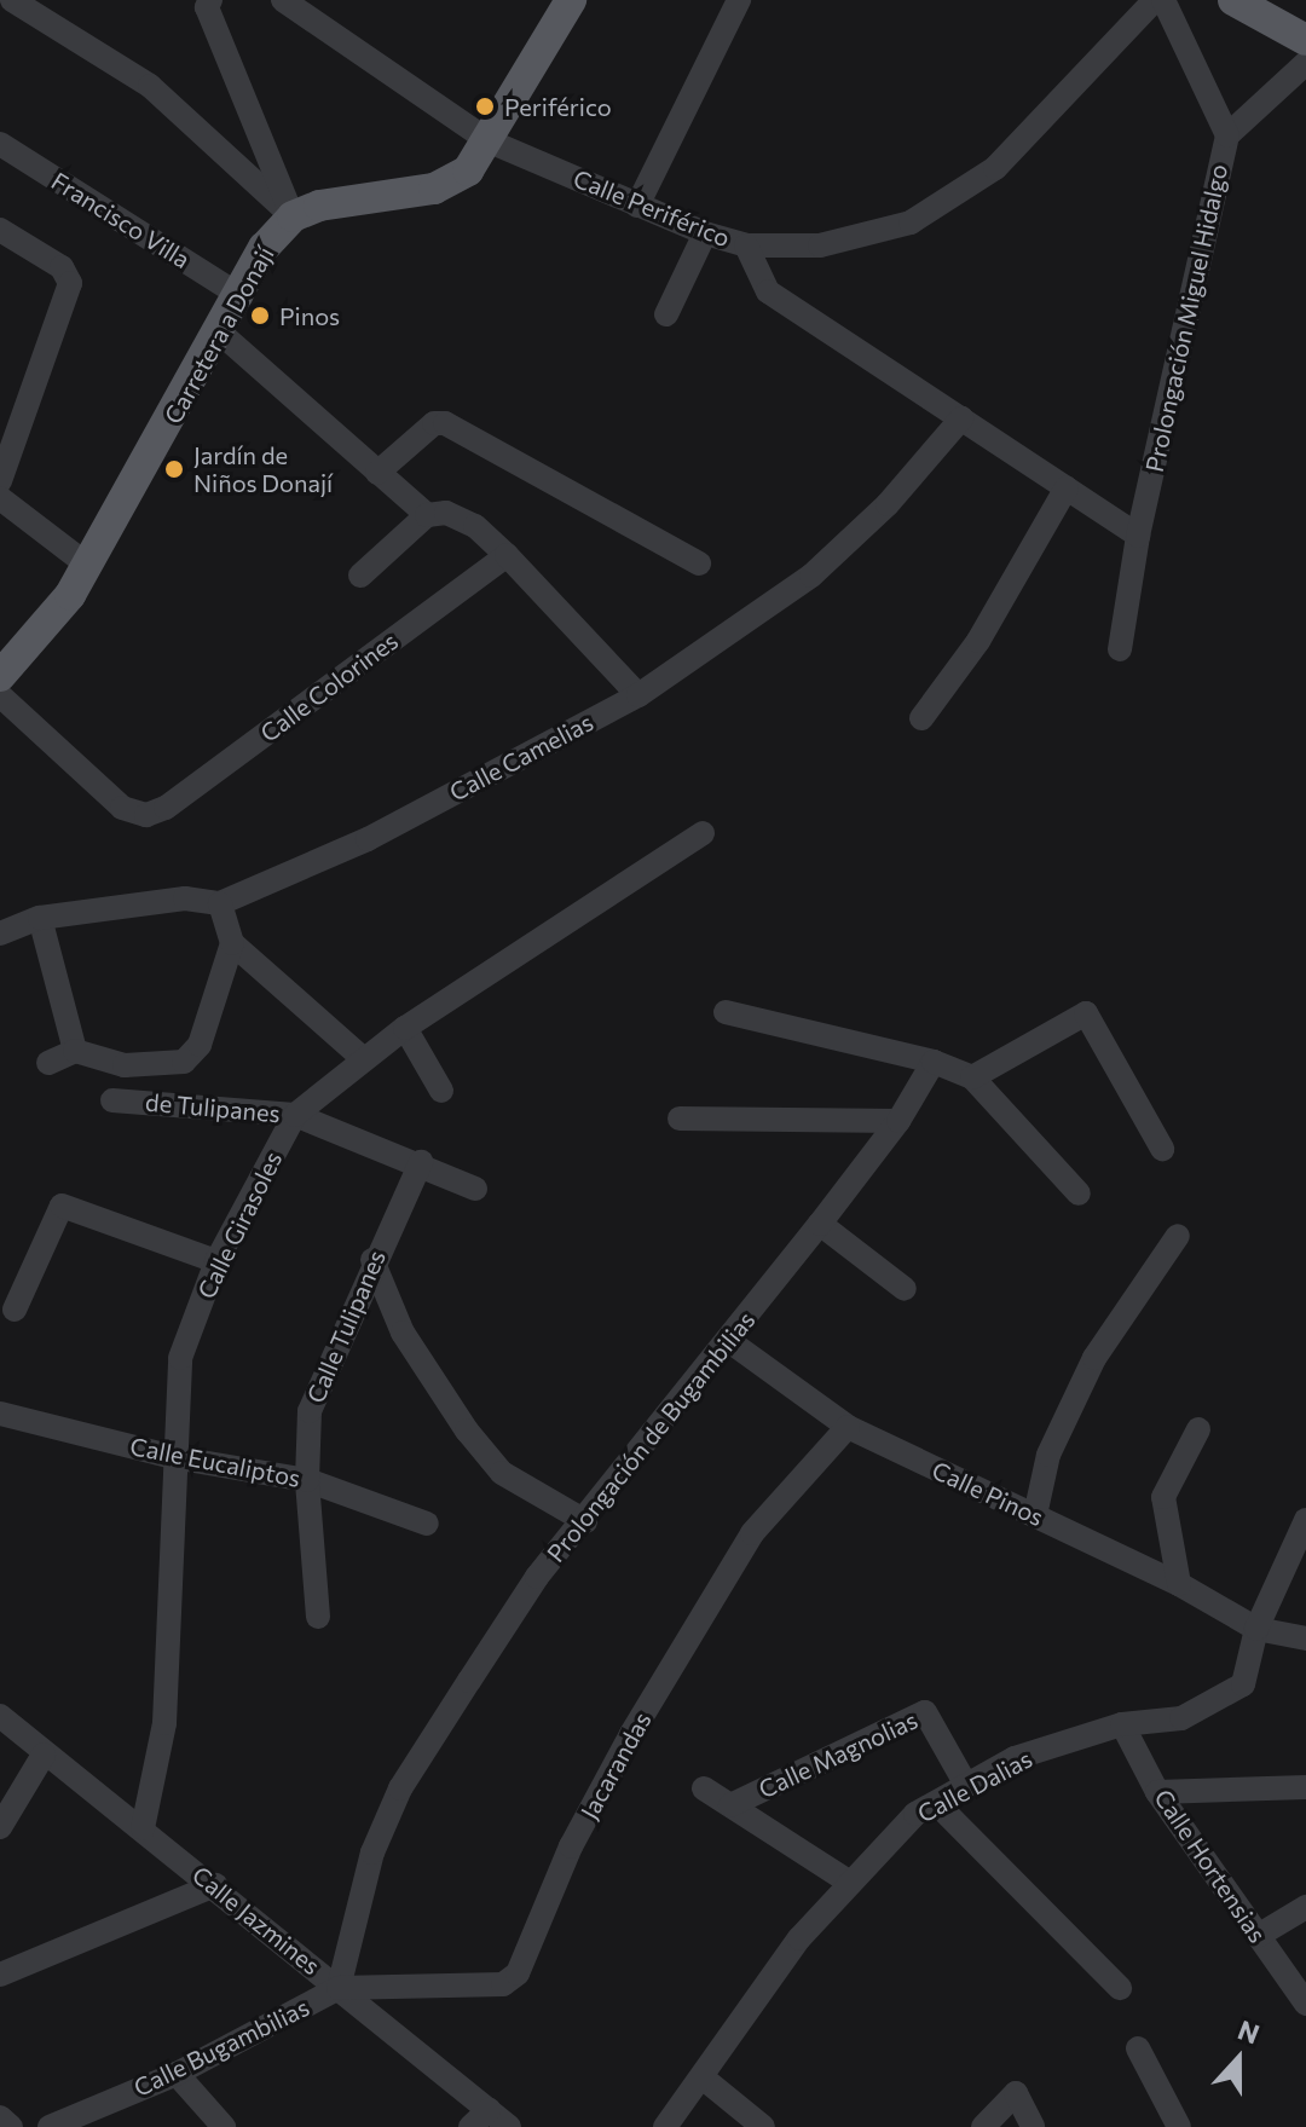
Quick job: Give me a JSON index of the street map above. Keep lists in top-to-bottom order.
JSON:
{
  "streets": {
    "main road": ["Carretera a Donají"],
    "street": [
      "Calle Periférico",
      "Francisco Villa",
      "Prolongación Miguel Hidalgo",
      "Calle Colorines",
      "Calle Camelias",
      "de Tulipanes",
      "Calle Girasoles",
      "Calle Tulipanes",
      "Prolongación de Bugambilias",
      "Calle Eucaliptos",
      "Calle Pinos",
      "Calle Magnolias",
      "Jacarandas",
      "Calle Dalias",
      "Calle Hortensias",
      "Calle Jazmines",
      "Calle Bugambilias"
    ]
  },
  "crossings": [
    ["Francisco Villa", "Carretera a Donají"],
    ["de Tulipanes", "Calle Girasoles"],
    ["de Tulipanes", "Calle Tulipanes"],
    ["Calle Girasoles", "Calle Eucaliptos"],
    ["Calle Girasoles", "Calle Jazmines"],
    ["Calle Tulipanes", "Calle Eucaliptos"],
    ["Prolongación de Bugambilias", "Calle Pinos"],
    ["Prolongación de Bugambilias", "Jacarandas"],
    ["Prolongación de Bugambilias", "Calle Jazmines"],
    ["Prolongación de Bugambilias", "Calle Bugambilias"],
    ["Calle Pinos", "Jacarandas"],
    ["Calle Pinos", "Calle Dalias"],
    ["Calle Magnolias", "Calle Dalias"],
    ["Jacarandas", "Calle Jazmines"],
    ["Jacarandas", "Calle Bugambilias"],
    ["Calle Dalias", "Calle Hortensias"],
    ["Calle Jazmines", "Calle Bugambilias"]
  ],
  "places": ["Periférico", "Pinos", "Jardín de Niños Donají"],
  "north": "top"
}
